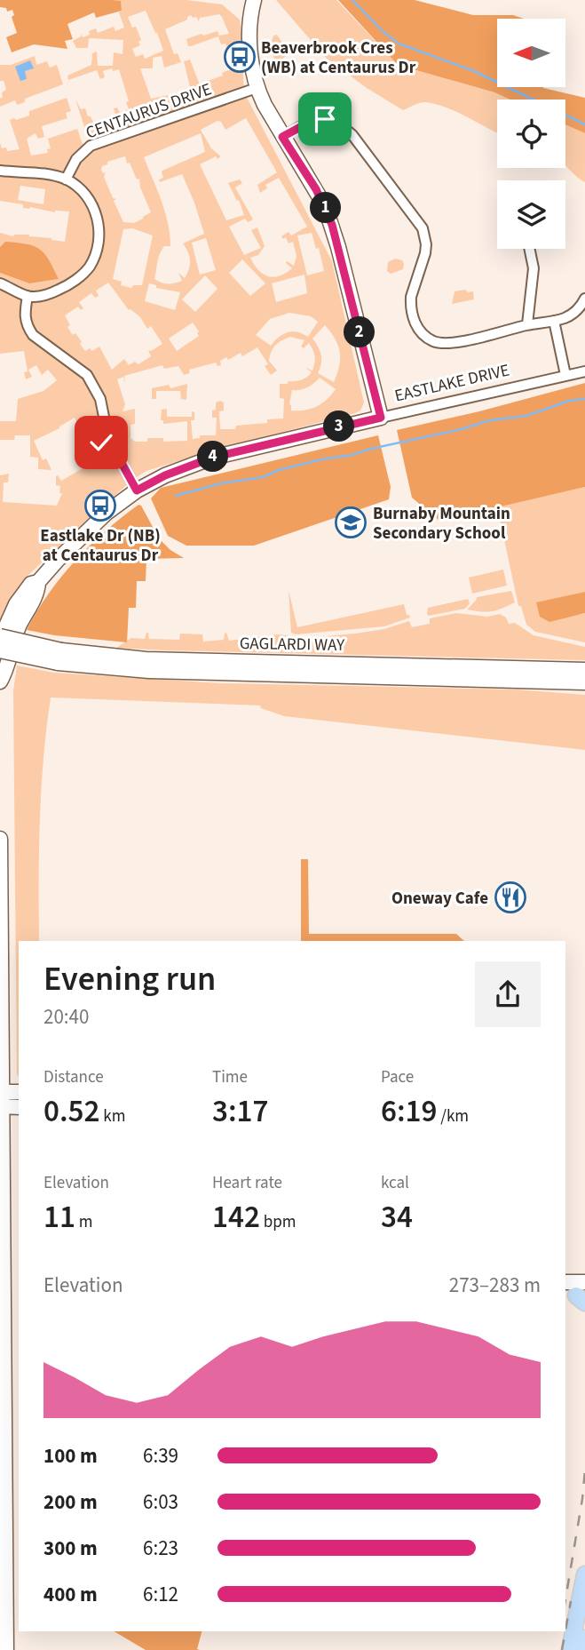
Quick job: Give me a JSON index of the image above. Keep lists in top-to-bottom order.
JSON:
{
  "streets": {
    "street": ["CENTAURUS DRIVE", "EASTLAKE DRIVE", "GAGLARDI WAY"]
  },
  "crossings": [
    ["EASTLAKE DRIVE", "GAGLARDI WAY"]
  ],
  "places": {
    "bus stop": ["Beaverbrook Cres (WB) at Centaurus Dr", "Eastlake Dr (NB) at Centaurus Dr"],
    "school or university": ["Burnaby Mountain Secondary School"],
    "restaurant": ["Oneway Cafe"]
  },
  "north": "left",
  "page": {
    "pins": [
      "1",
      "2",
      "3",
      "4"
    ],
    "heading": ["Evening run", "20:40"],
    "stats": [
      ["Distance", "0.52 km"],
      ["Time", "3:17"],
      ["Pace", "6:19 /km"],
      ["Elevation", "11 m"],
      ["Heart rate", "142 bpm"],
      ["kcal", "34"]
    ],
    "chart": ["Elevation", "273–283 m"],
    "list": [
      {
        "name": "100 m",
        "note": "6:39"
      },
      {
        "name": "200 m",
        "note": "6:03"
      },
      {
        "name": "300 m",
        "note": "6:23"
      },
      {
        "name": "400 m",
        "note": "6:12"
      }
    ]
  }
}
